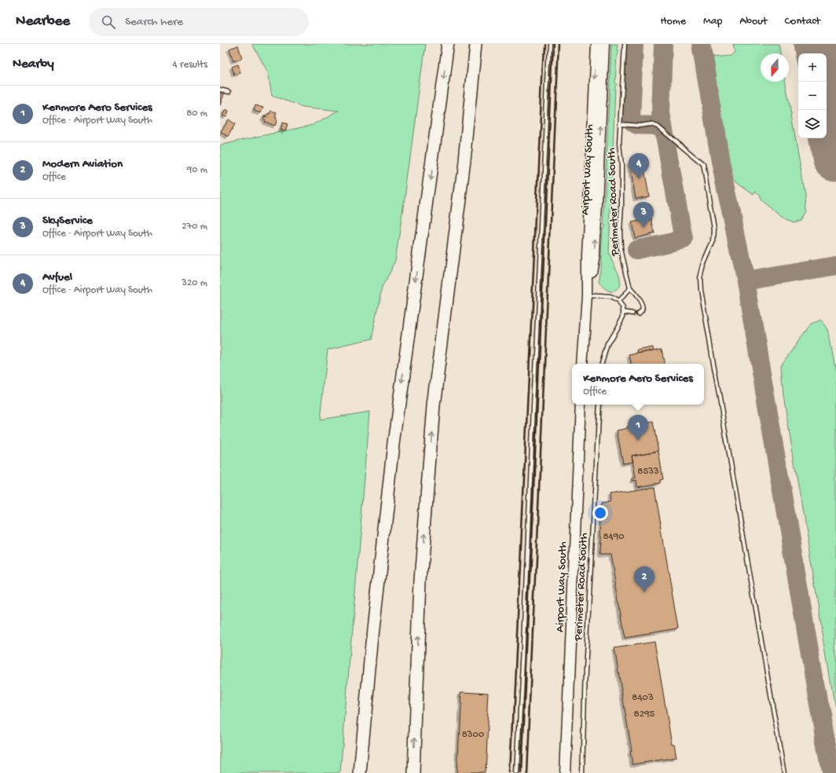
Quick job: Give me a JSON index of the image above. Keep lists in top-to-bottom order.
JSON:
{
  "streets": {
    "main road": ["Airport Way South"],
    "lane": ["Perimeter Road South"]
  },
  "house_numbers": [
    "8533",
    "8490",
    "8403",
    "8295",
    "8300"
  ],
  "north": "bottom",
  "page": {
    "header": "Nearbee",
    "search": "Search here",
    "nav": [
      "Home",
      "Map",
      "About",
      "Contact"
    ],
    "heading": ["Nearby", "4 results"],
    "map_buttons": ["+", "−"],
    "list": [
      {
        "mark": "1",
        "name": "Kenmore Aero Services",
        "note": "Office · Airport Way South",
        "value": "80 m"
      },
      {
        "mark": "2",
        "name": "Modern Aviation",
        "note": "Office",
        "value": "90 m"
      },
      {
        "mark": "3",
        "name": "SkyService",
        "note": "Office · Airport Way South",
        "value": "270 m"
      },
      {
        "mark": "4",
        "name": "Avfuel",
        "note": "Office · Airport Way South",
        "value": "320 m"
      }
    ],
    "pins": [
      "4",
      "3",
      "1",
      "2"
    ],
    "popup": ["Kenmore Aero Services", "Office"]
  }
}
